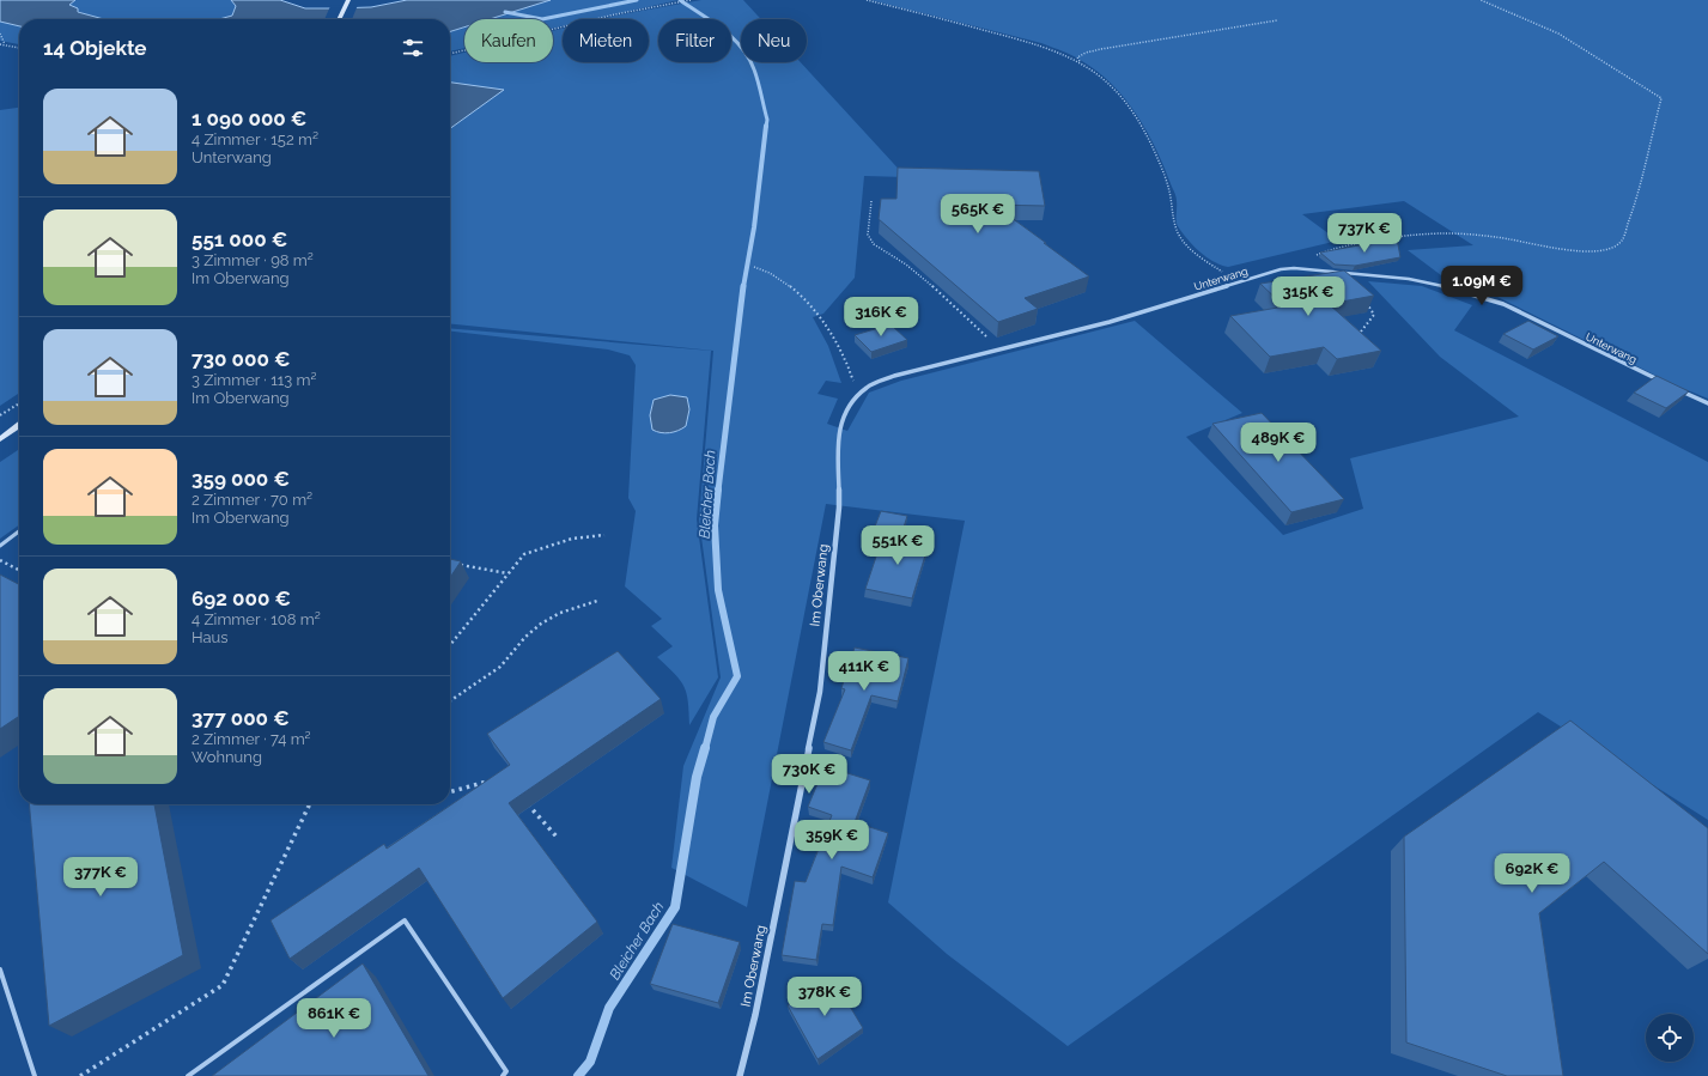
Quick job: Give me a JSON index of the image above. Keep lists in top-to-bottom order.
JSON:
{
  "streets": {
    "street": ["Unterwang", "Im Oberwang"]
  },
  "crossings": [
    ["Unterwang", "Im Oberwang"]
  ],
  "water": ["Bleicher Bach"],
  "page": {
    "chip": [
      "Kaufen",
      "Mieten",
      "Filter",
      "Neu"
    ],
    "heading": "14 Objekte",
    "list": [
      {
        "name": "1 090 000 €",
        "note": "4 Zimmer · 152 m² · Unterwang"
      },
      {
        "name": "551 000 €",
        "note": "3 Zimmer · 98 m² · Im Oberwang"
      },
      {
        "name": "730 000 €",
        "note": "3 Zimmer · 113 m² · Im Oberwang"
      },
      {
        "name": "359 000 €",
        "note": "2 Zimmer · 70 m² · Im Oberwang"
      },
      {
        "name": "692 000 €",
        "note": "4 Zimmer · 108 m² · Haus"
      },
      {
        "name": "377 000 €",
        "note": "2 Zimmer · 74 m² · Wohnung"
      }
    ],
    "price": [
      "565K €",
      "737K €",
      "1.09M €",
      "315K €",
      "316K €",
      "489K €",
      "551K €",
      "411K €",
      "730K €",
      "359K €",
      "692K €",
      "377K €",
      "378K €",
      "861K €"
    ]
  }
}
